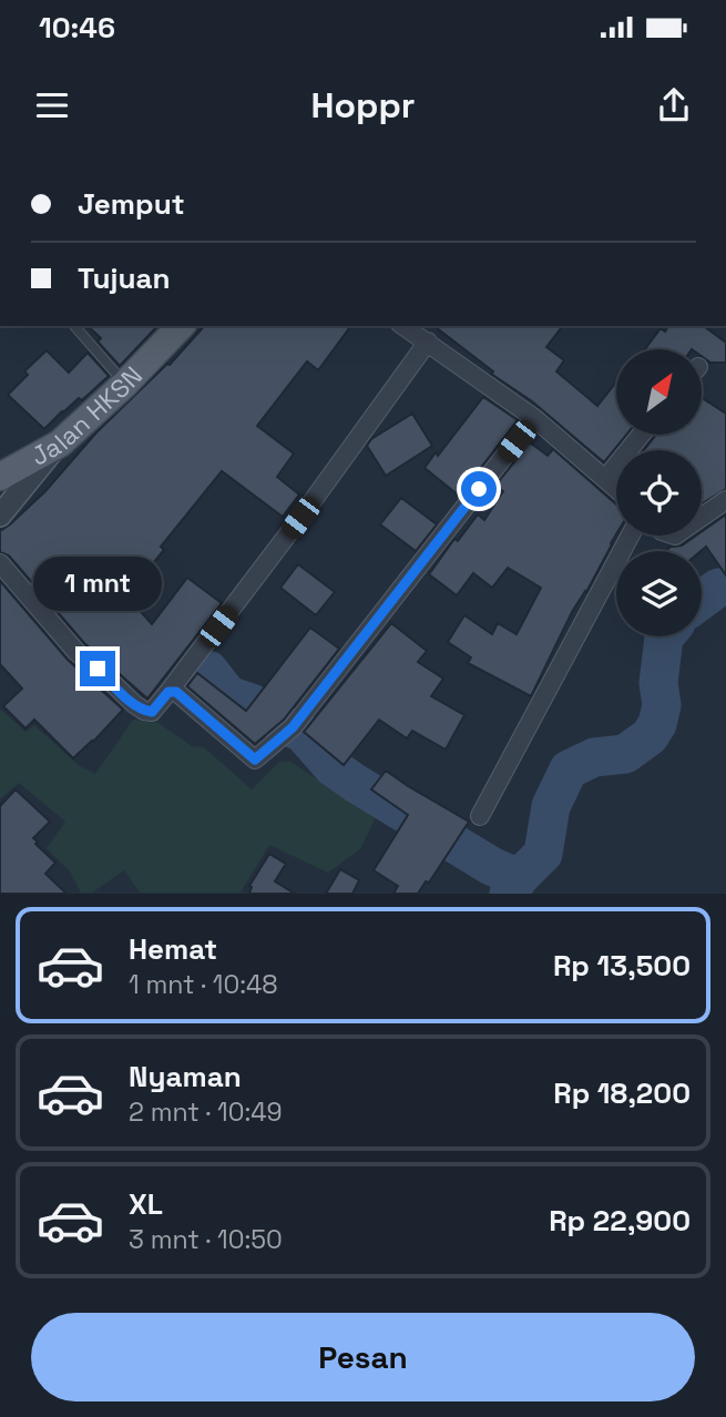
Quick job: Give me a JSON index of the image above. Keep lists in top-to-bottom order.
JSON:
{
  "streets": {
    "main road": ["Jalan HKSN"]
  },
  "north": "top right",
  "page": {
    "status": "10:46",
    "header": "Hoppr",
    "banner": ["Jemput", "Tujuan"],
    "bubble": "1 mnt",
    "list": [
      {
        "name": "Hemat",
        "note": "1 mnt · 10:48",
        "value": "Rp 13,500"
      },
      {
        "name": "Nyaman",
        "note": "2 mnt · 10:49",
        "value": "Rp 18,200"
      },
      {
        "name": "XL",
        "note": "3 mnt · 10:50",
        "value": "Rp 22,900"
      }
    ],
    "buttons": "Pesan"
  }
}
